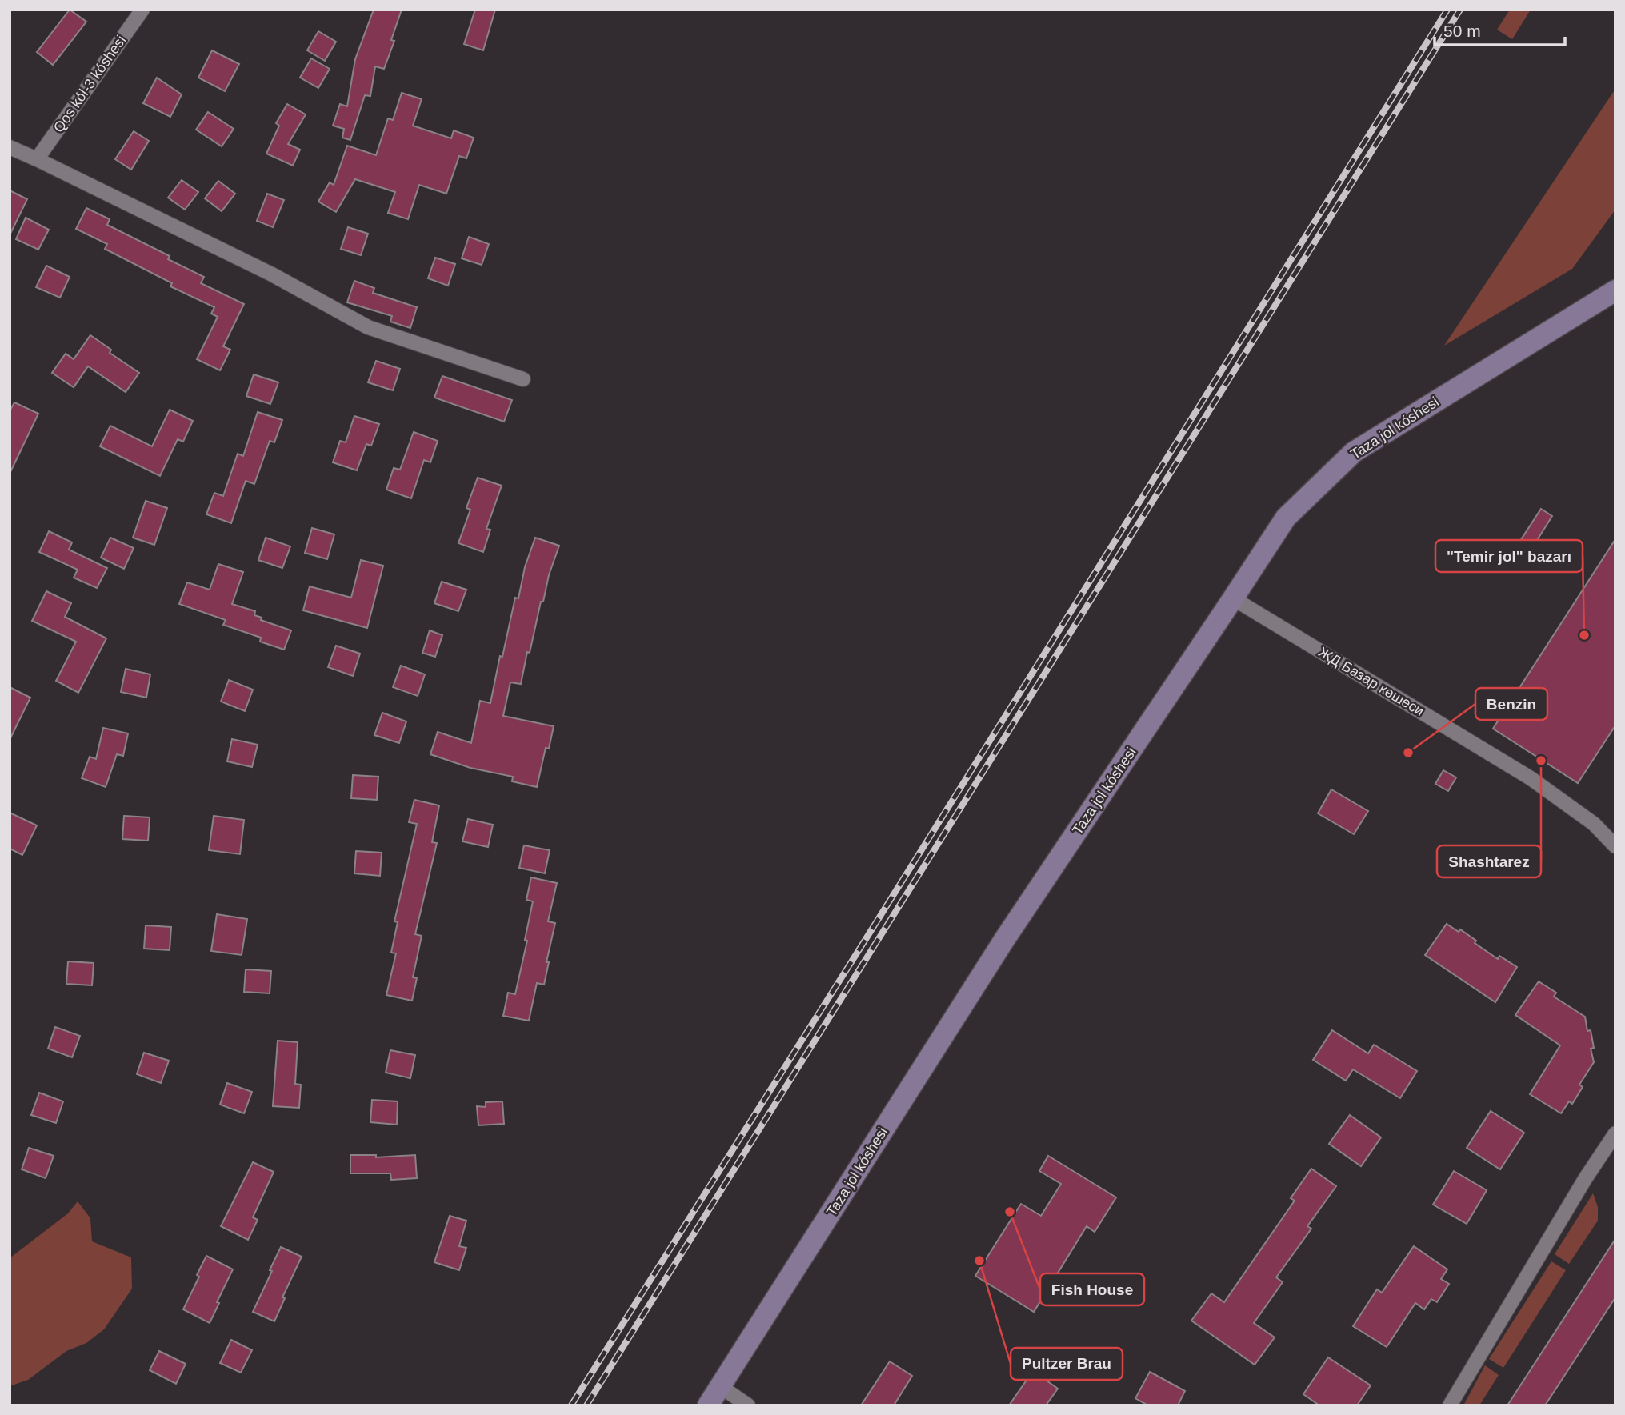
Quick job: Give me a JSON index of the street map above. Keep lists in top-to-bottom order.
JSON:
{
  "streets": {
    "main road": ["Taza jol kóshesi"],
    "street": ["Qos kól-3 kóshesi", "ЖД Базар көшеси"]
  },
  "crossings": [
    ["Taza jol kóshesi", "ЖД Базар көшеси"]
  ],
  "places": [
    "\"Temir jol\" bazarı",
    "Benzin",
    "Shashtarez",
    "Fish House",
    "Pultzer Brau"
  ],
  "scale_bar": "50 m"
}
